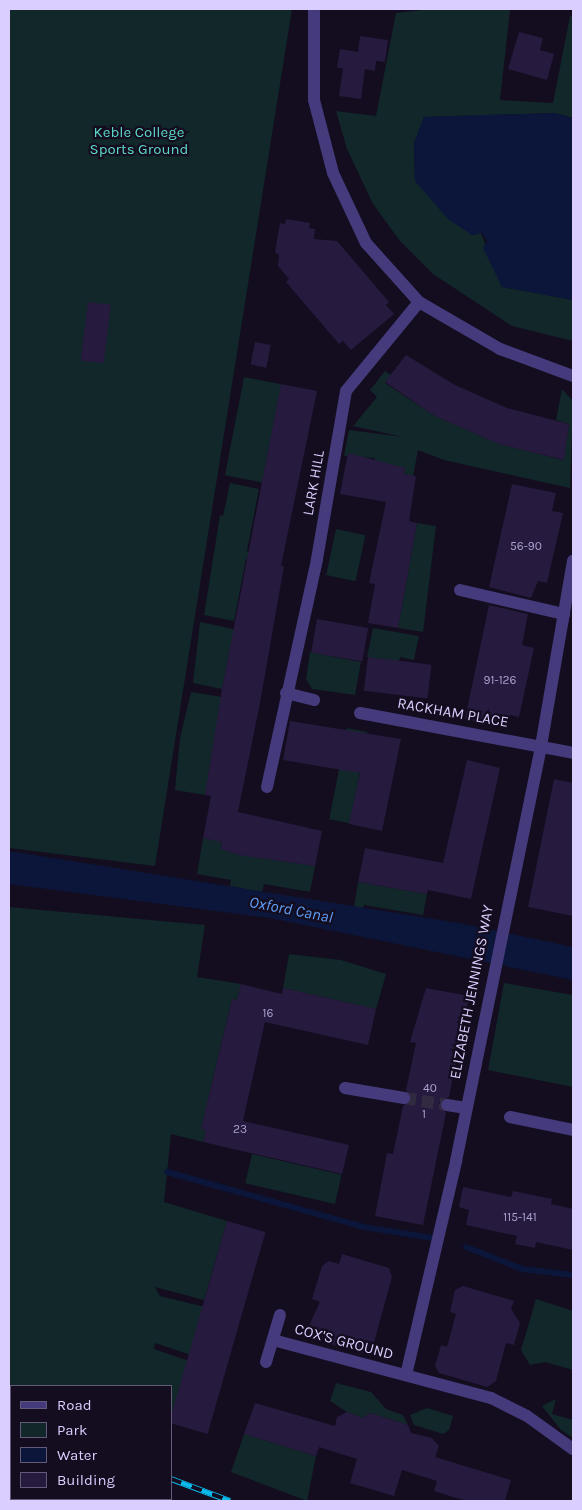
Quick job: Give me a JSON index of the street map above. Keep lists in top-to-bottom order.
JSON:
{
  "streets": {
    "street": [
      "LARK HILL",
      "RACKHAM PLACE",
      "ELIZABETH JENNINGS WAY",
      "COX'S GROUND"
    ]
  },
  "crossings": [
    ["RACKHAM PLACE", "ELIZABETH JENNINGS WAY"],
    ["ELIZABETH JENNINGS WAY", "COX'S GROUND"]
  ],
  "water": ["Oxford Canal"],
  "parks": ["Keble College Sports Ground"],
  "house_numbers": [
    "56-90",
    "91-126",
    "16",
    "40",
    "1",
    "23",
    "115-141"
  ],
  "legend": [
    "Road",
    "Park",
    "Water",
    "Building"
  ]
}
